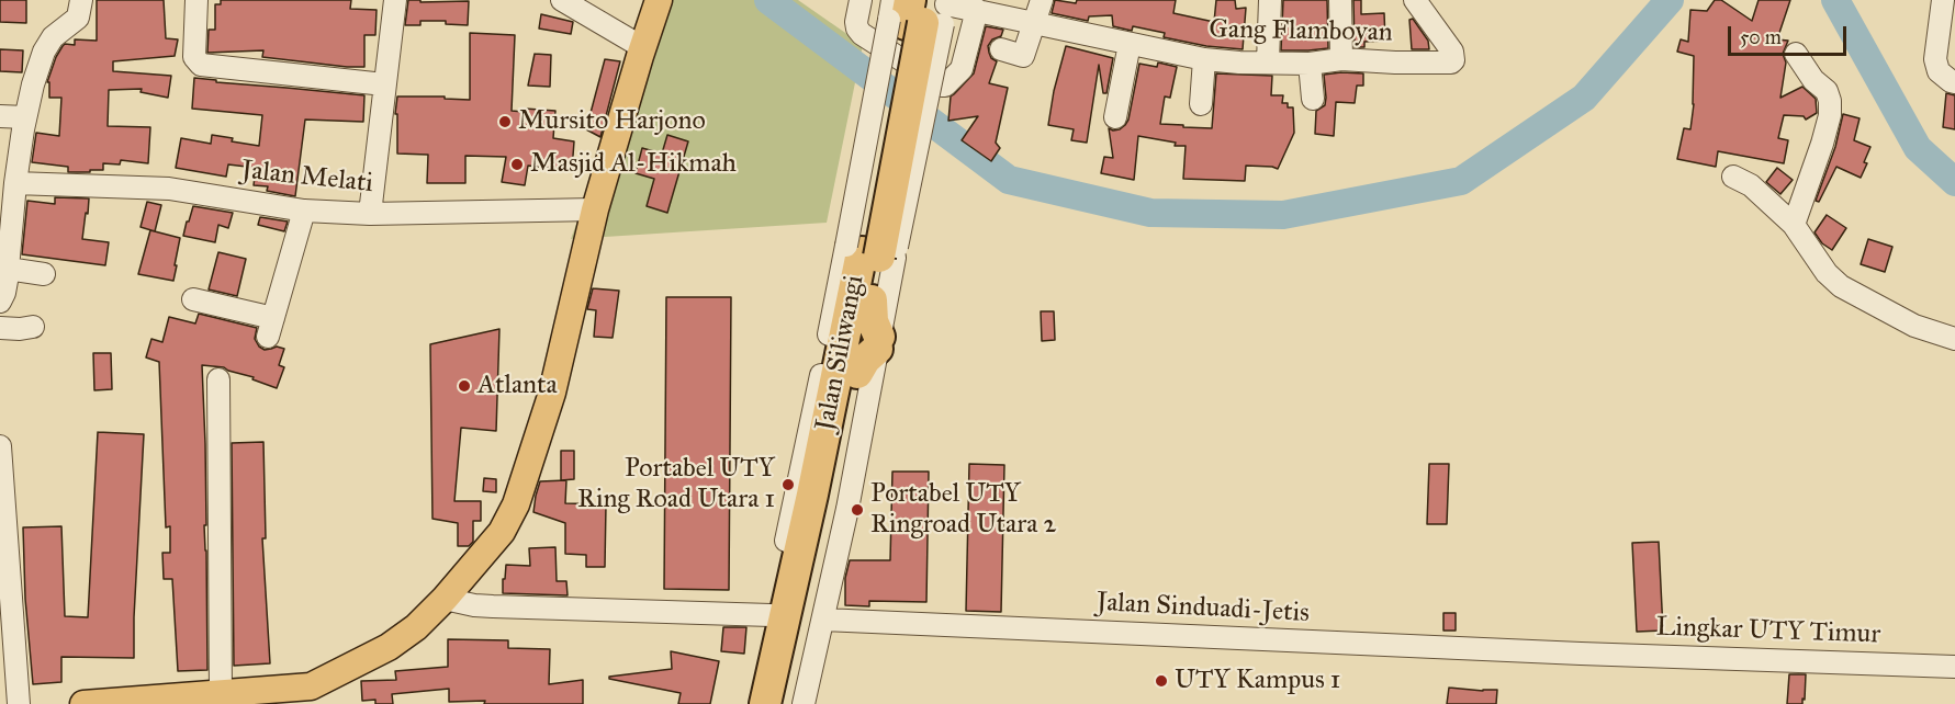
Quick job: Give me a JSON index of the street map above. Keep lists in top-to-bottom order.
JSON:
{
  "streets": {
    "highway": ["Jalan Siliwangi"],
    "street": [
      "Gang Flamboyan",
      "Jalan Melati",
      "Jalan Sinduadi-Jetis",
      "Lingkar UTY Timur"
    ]
  },
  "crossings": [
    ["Gang Flamboyan", "Jalan Siliwangi"],
    ["Jalan Sinduadi-Jetis", "Lingkar UTY Timur"]
  ],
  "places": [
    "Mursito Harjono",
    "Masjid Al-Hikmah",
    "Atlanta",
    "Portabel UTY Ring Road Utara 1",
    "Portabel UTY Ringroad Utara 2",
    "UTY Kampus 1"
  ],
  "scale_bar": "50 m"
}
